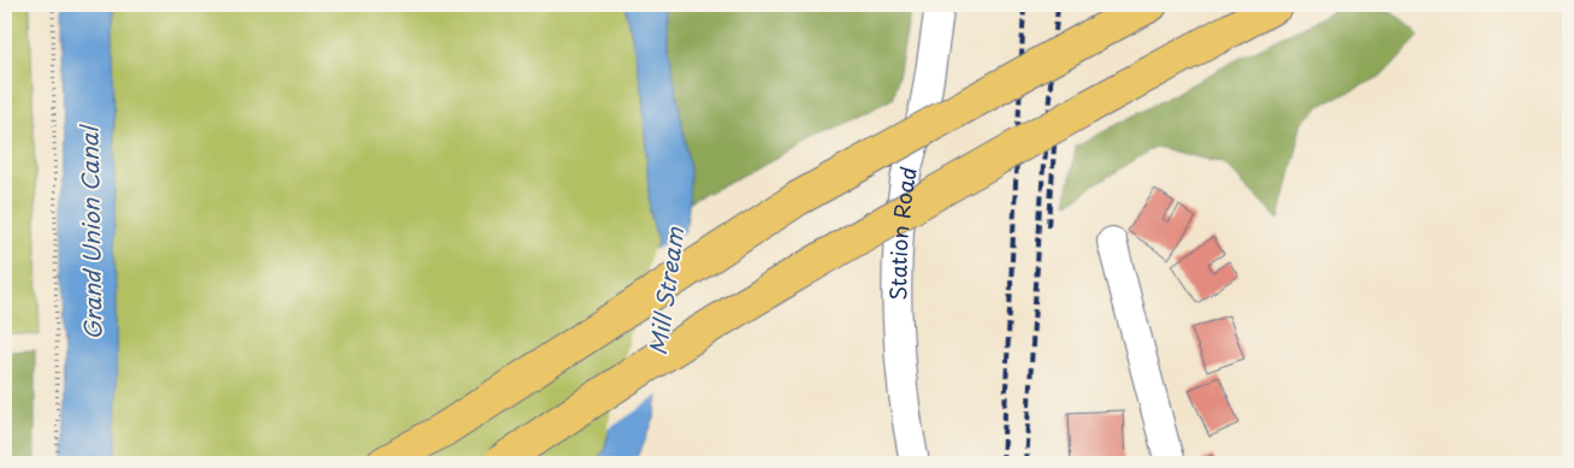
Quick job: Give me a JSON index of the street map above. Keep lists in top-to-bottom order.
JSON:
{
  "streets": {
    "street": ["Station Road"]
  },
  "water": ["Grand Union Canal", "Mill Stream"]
}
